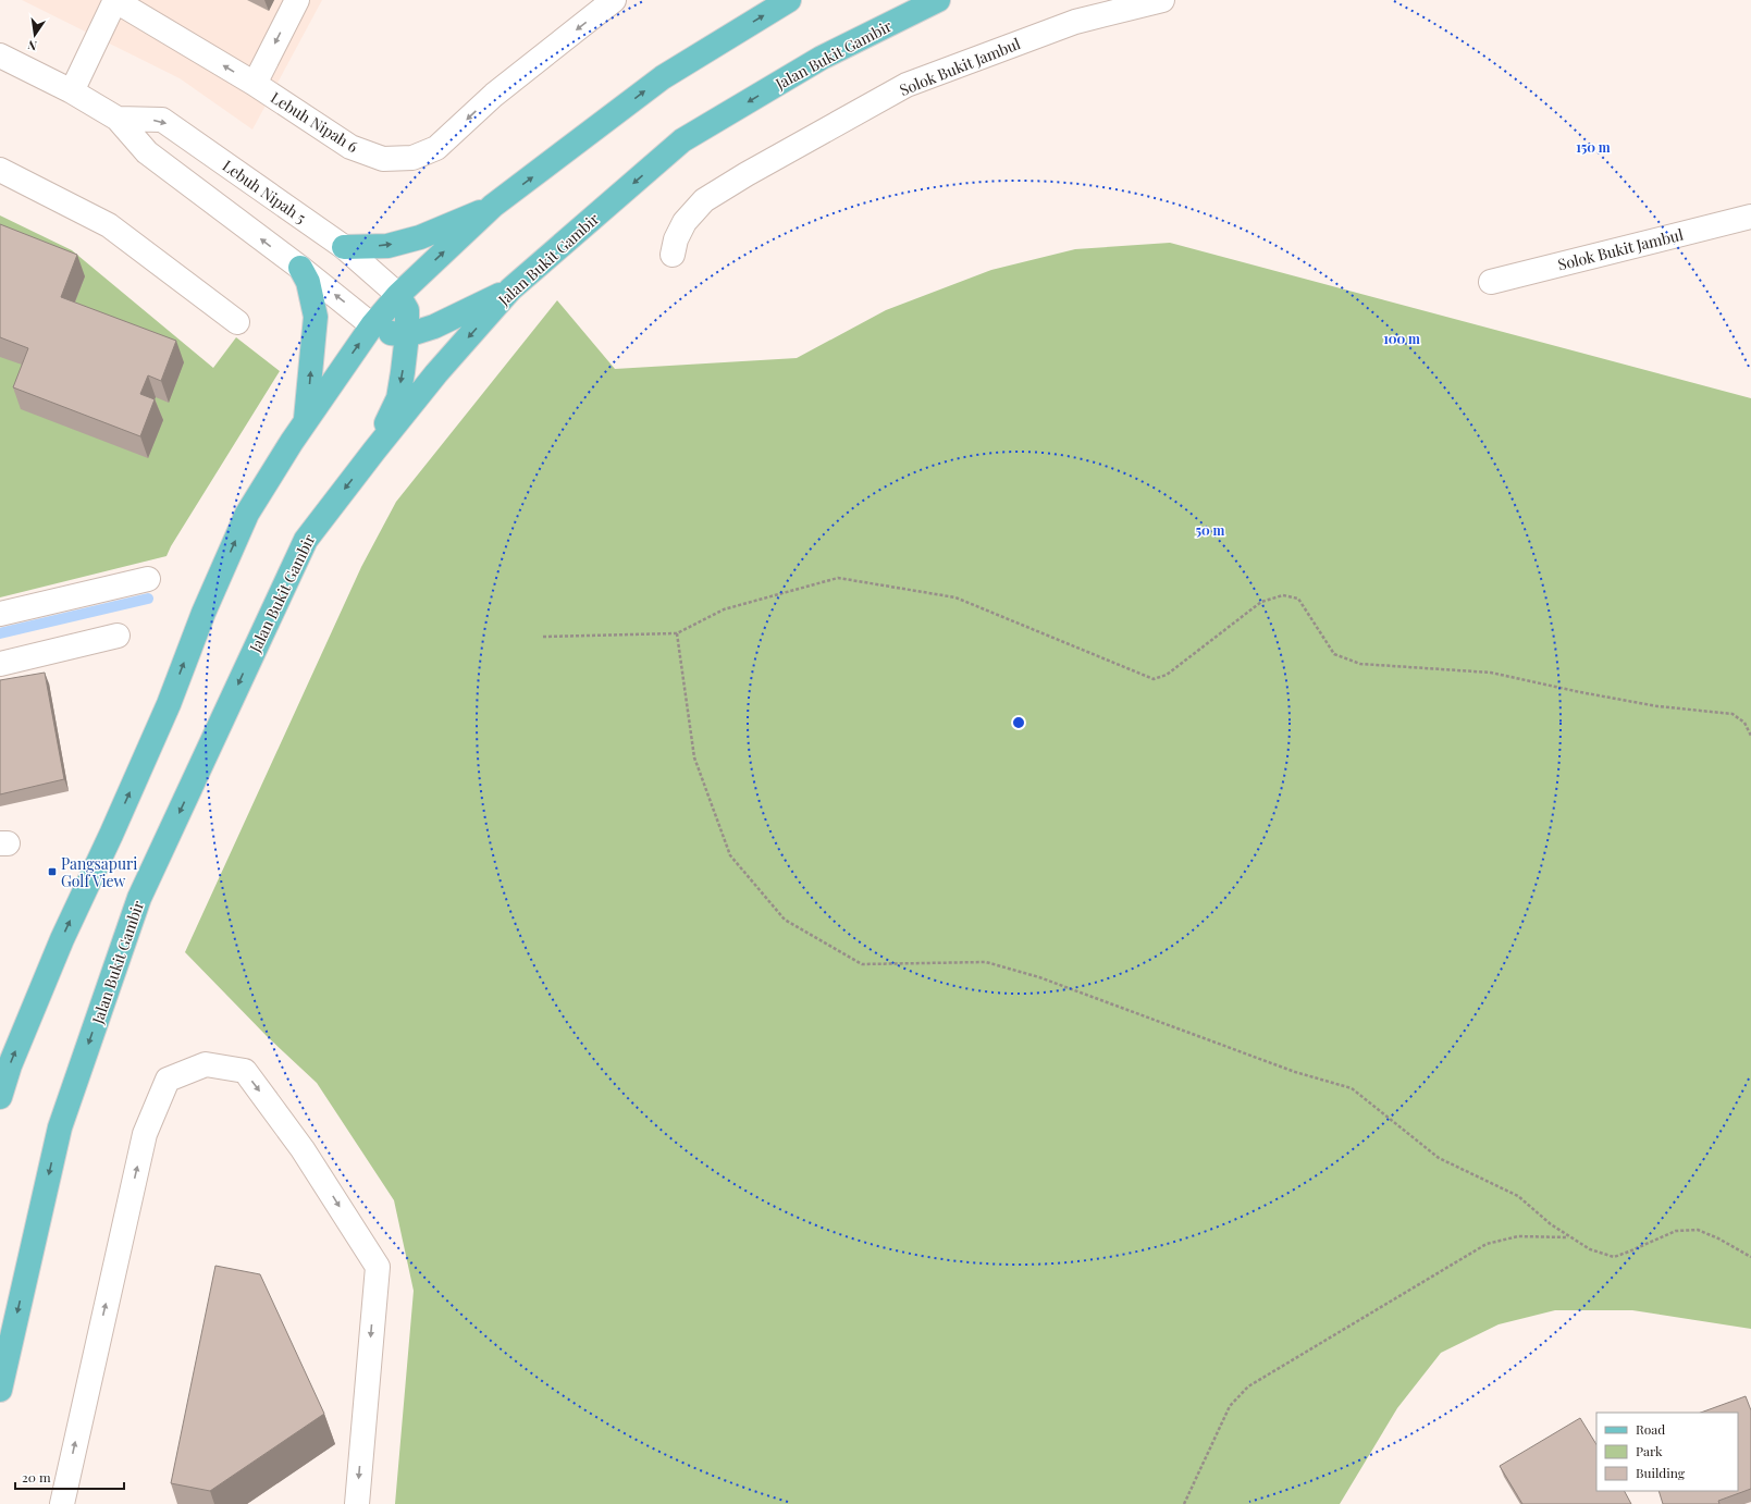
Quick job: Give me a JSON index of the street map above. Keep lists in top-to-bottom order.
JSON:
{
  "streets": {
    "main road": ["Jalan Bukit Gambir"],
    "street": ["Solok Bukit Jambul", "Lebuh Nipah 6", "Lebuh Nipah 5"]
  },
  "one_way": ["Lebuh Nipah 6"],
  "places": {
    "transit": ["Pangsapuri Golf View"]
  },
  "legend": ["Road", "Park", "Building"],
  "scale_bar": "20 m",
  "north": "bottom",
  "rings": ["150 m", "100 m", "50 m"]
}
